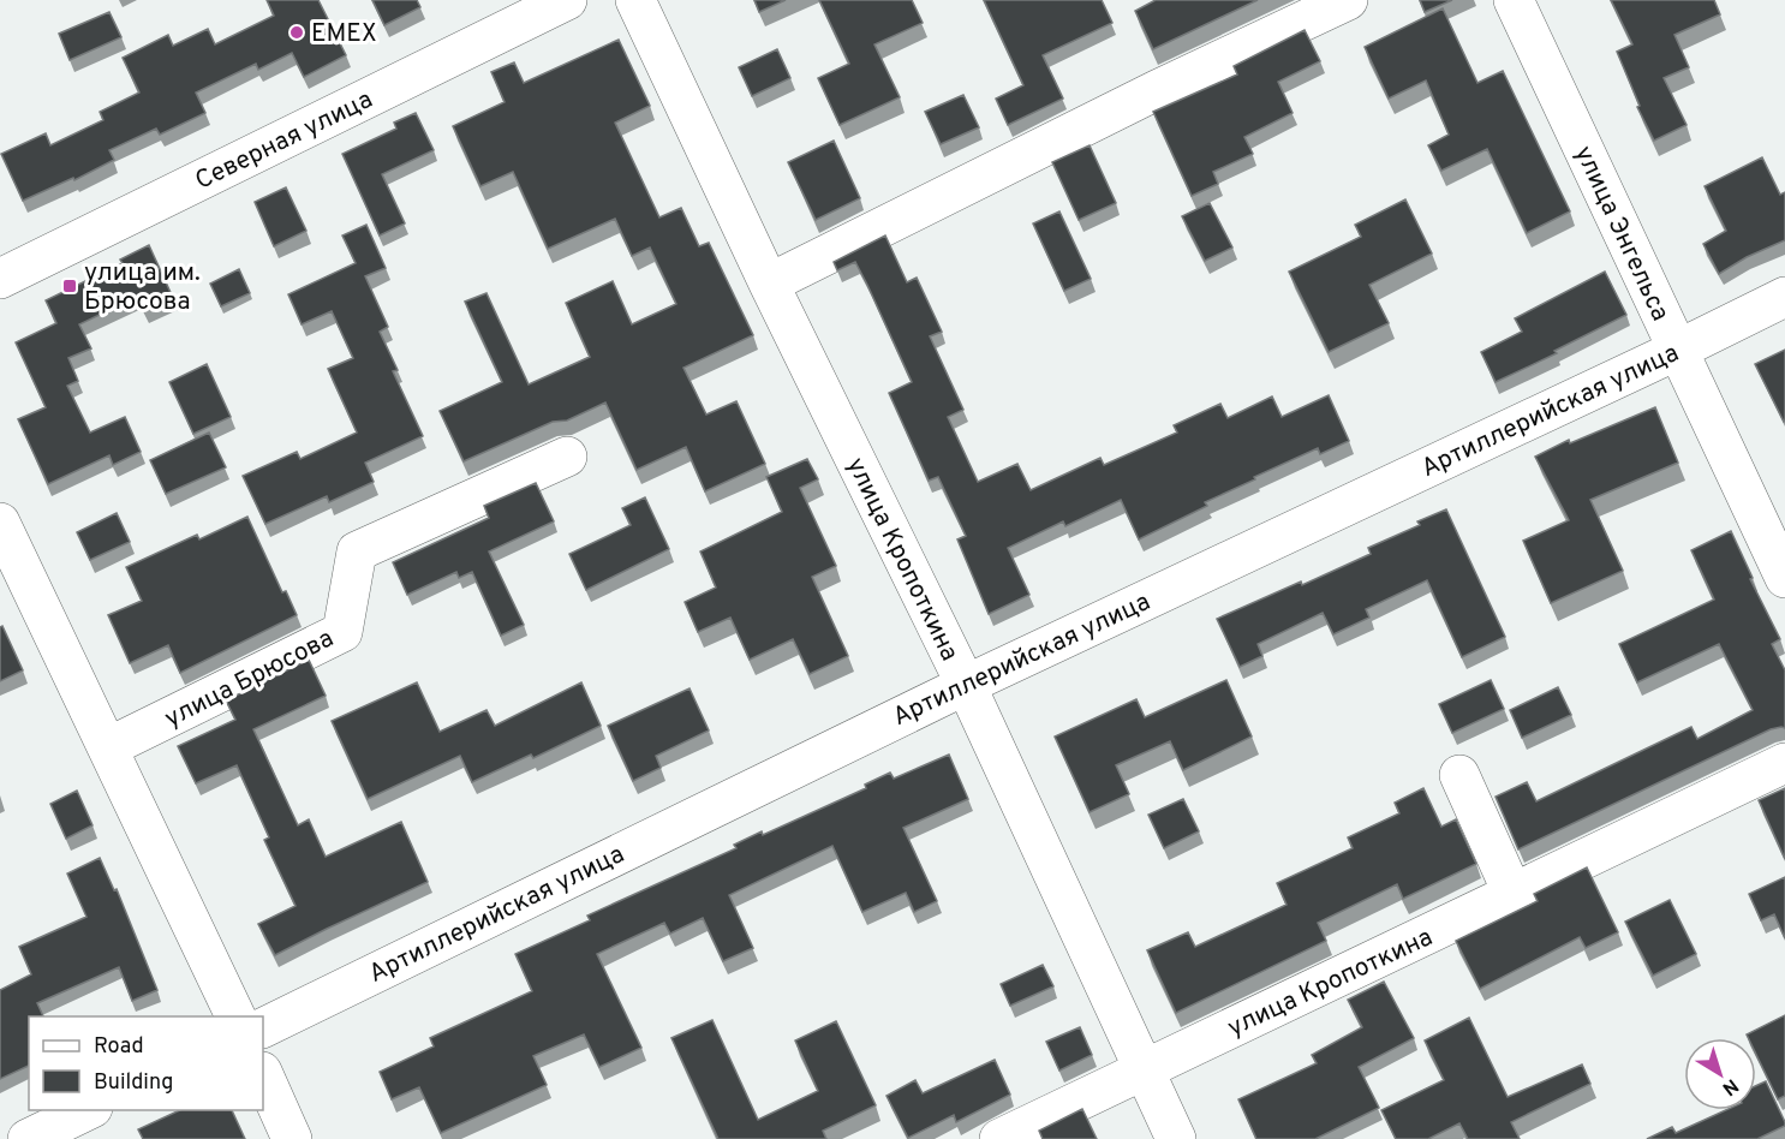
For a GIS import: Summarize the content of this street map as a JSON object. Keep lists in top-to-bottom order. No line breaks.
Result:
{"streets":{"street":["Северная улица","улица Энгельса","Артиллерийская улица","улица Кропоткина","улица Брюсова"]},"crossings":[["улица Энгельса","Артиллерийская улица"],["Артиллерийская улица","улица Кропоткина"]],"places":{"other":["EMEX"],"transit":["улица им. Брюсова"]},"legend":["Road","Building"],"north":"bottom right"}
